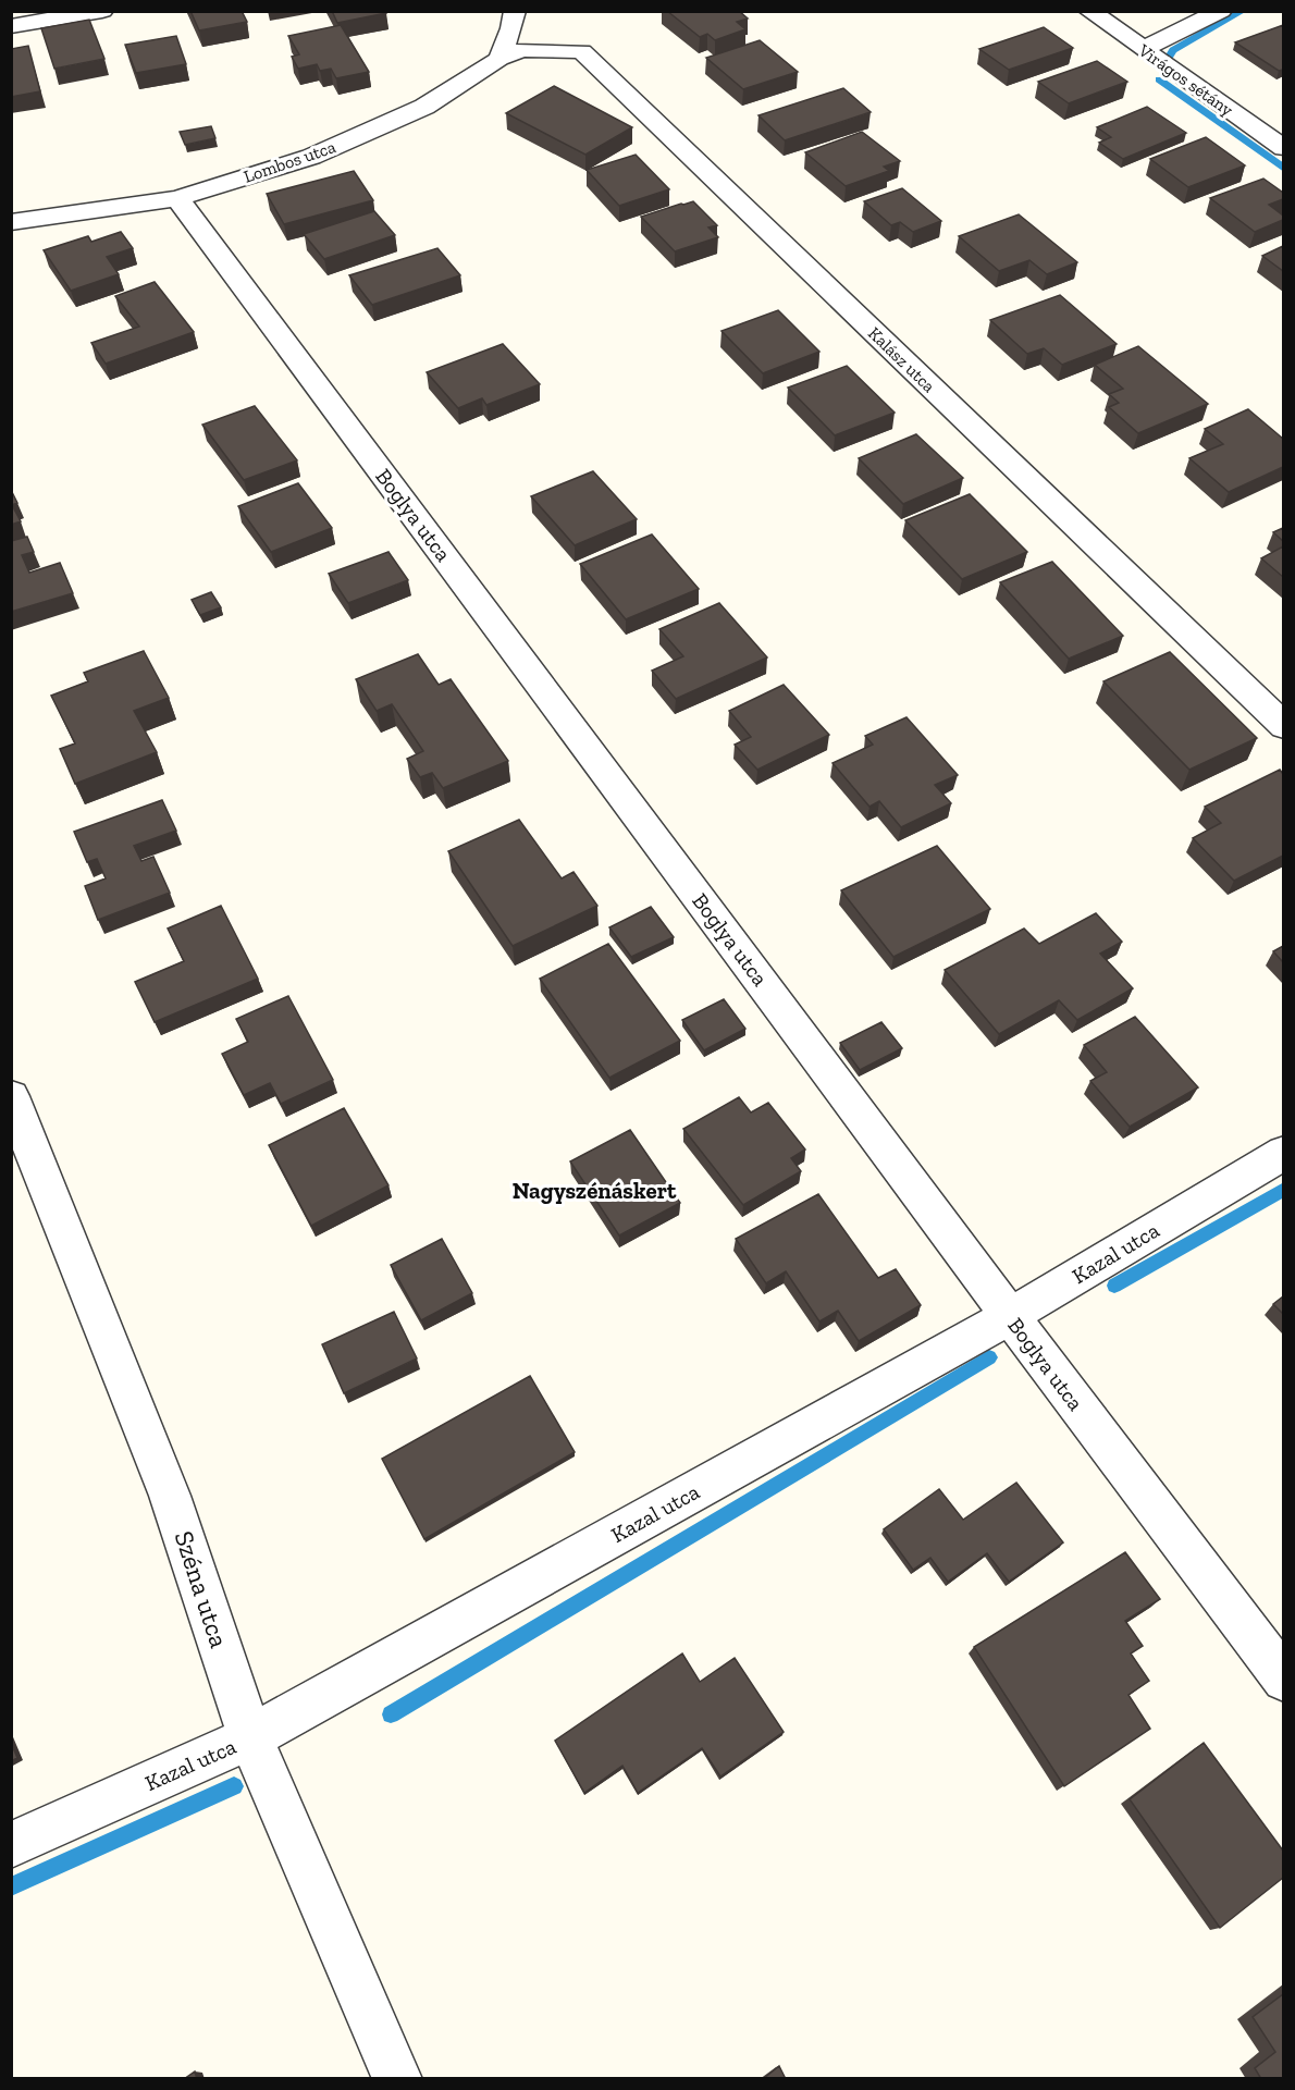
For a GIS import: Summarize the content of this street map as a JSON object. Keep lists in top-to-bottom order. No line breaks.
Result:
{"streets":{"street":["Virágos sétány","Lombos utca","Kalász utca","Boglya utca","Kazal utca","Széna utca"]},"crossings":[["Lombos utca","Kalász utca"],["Lombos utca","Boglya utca"],["Boglya utca","Kazal utca"],["Kazal utca","Széna utca"]],"districts":["Nagyszénáskert"]}
